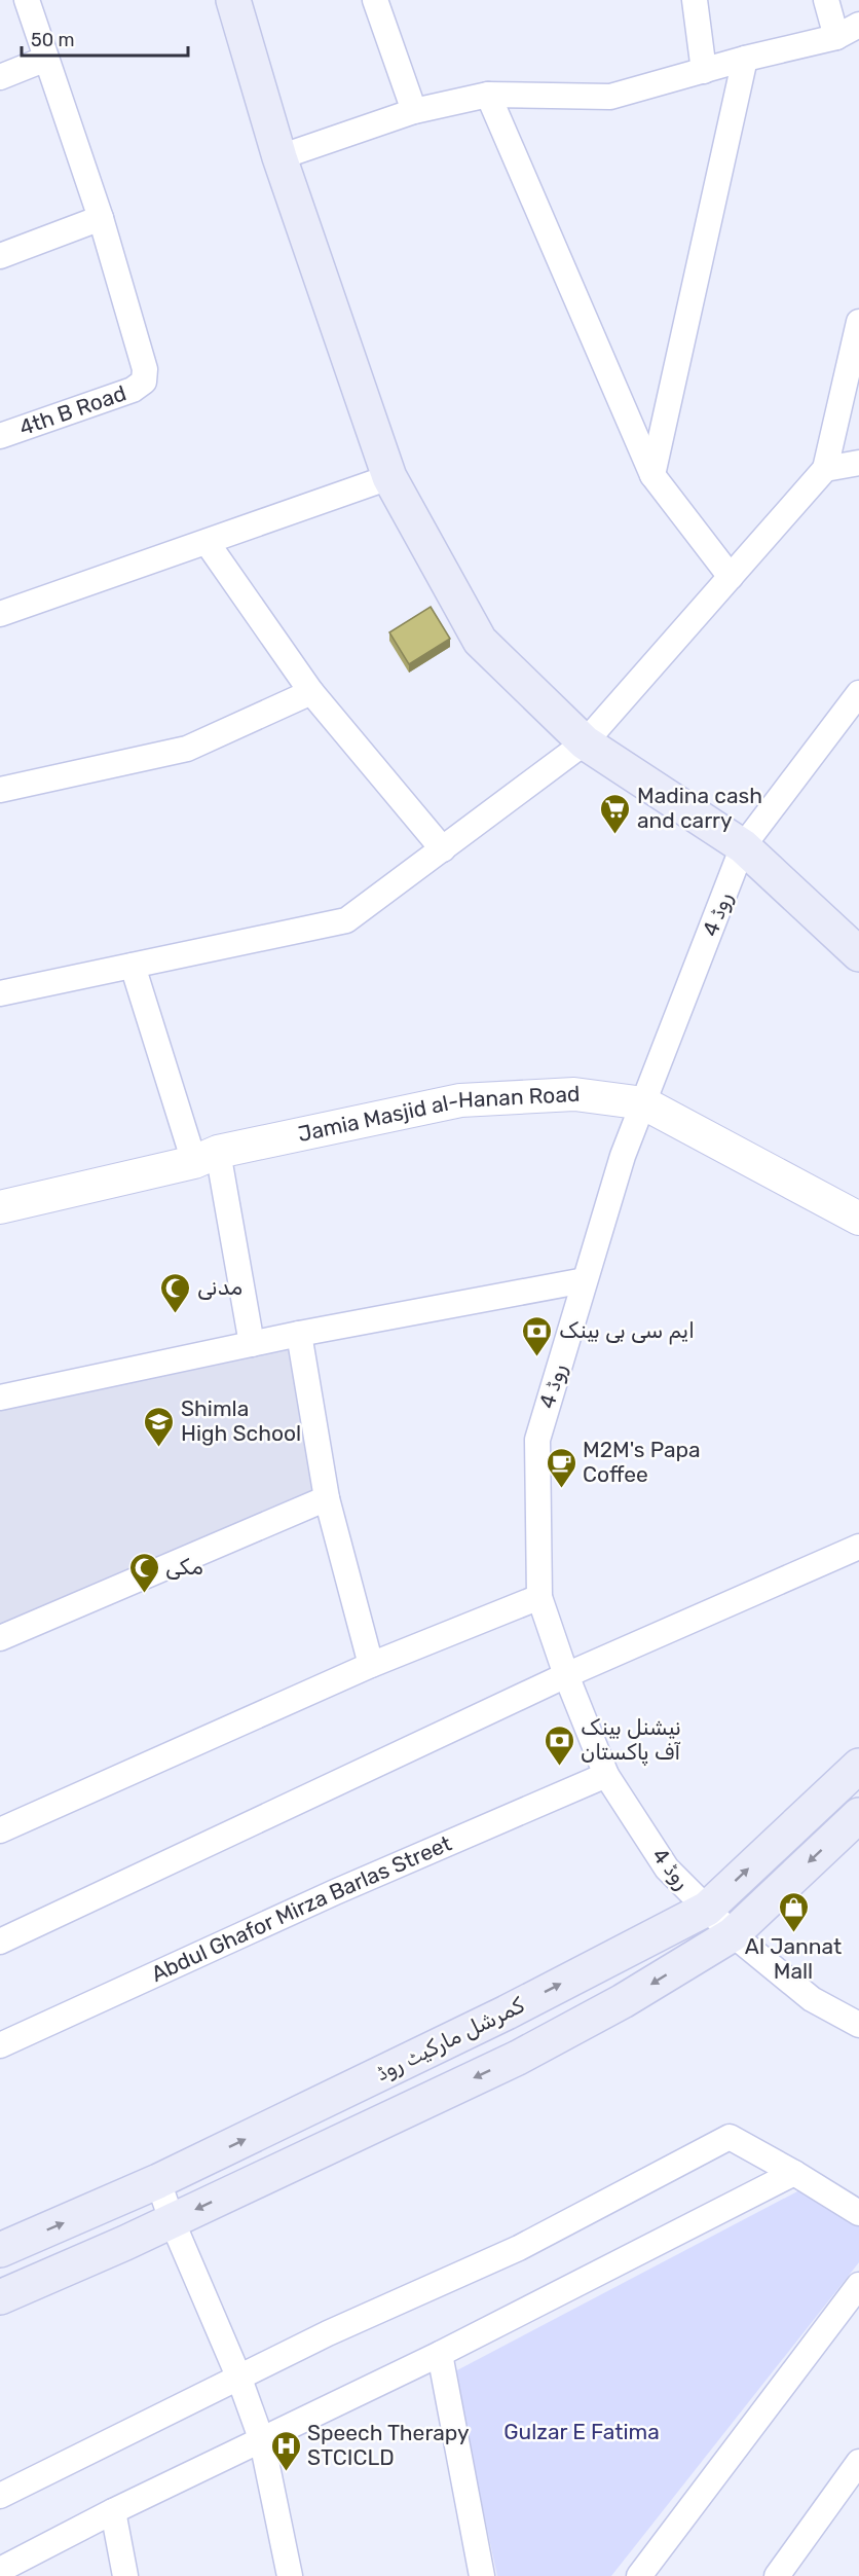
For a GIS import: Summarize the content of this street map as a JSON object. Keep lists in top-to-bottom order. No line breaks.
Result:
{"streets":{"main road":["کمرشل مارکیٹ روڈ"],"street":["4th B Road","روڈ 4","Jamia Masjid al-Hanan Road","Abdul Ghafor Mirza Barlas Street"]},"crossings":[["روڈ 4","Jamia Masjid al-Hanan Road"],["روڈ 4","Abdul Ghafor Mirza Barlas Street"],["روڈ 4","کمرشل مارکیٹ روڈ"]],"parks":["Gulzar E Fatima"],"places":{"supermarket":["Madina cash and carry"],"mosque":["مدنی","مکی"],"bank":["ایم سی بی بینک","نیشنل بینک آف پاکستان"],"school or university":["Shimla High School"],"cafe":["M2M's Papa Coffee"],"shop":["Al Jannat Mall"],"hospital":["Speech Therapy STCICLD"]},"scale_bar":"50 m"}
